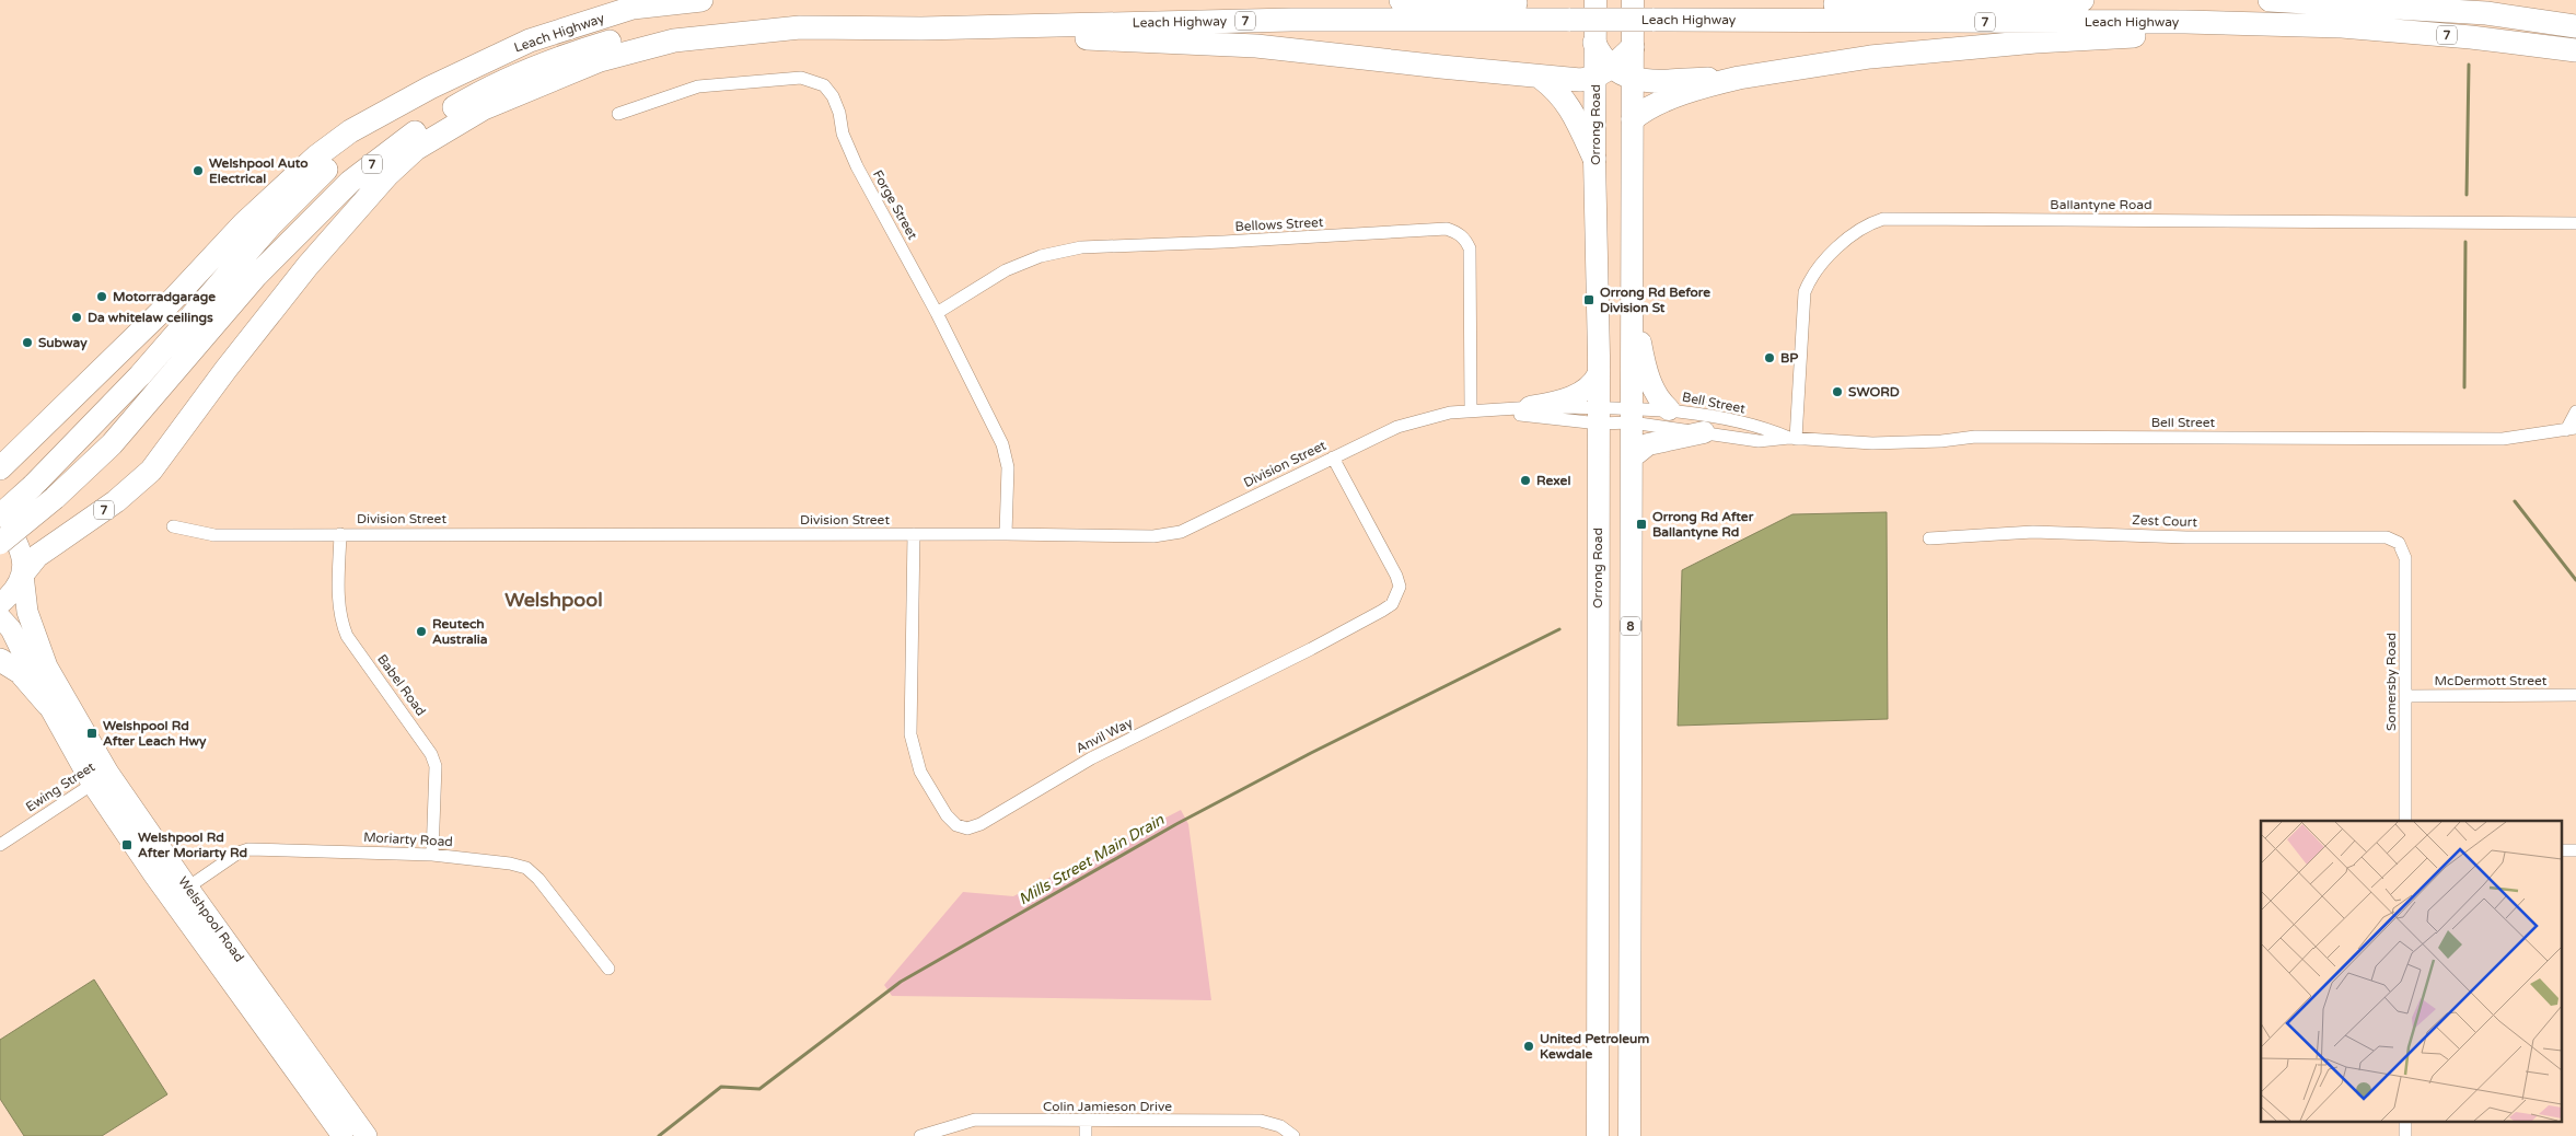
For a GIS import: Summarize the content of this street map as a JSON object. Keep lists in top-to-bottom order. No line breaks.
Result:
{"streets":{"highway":["Leach Highway","7","Orrong Road","8"],"main road":["Welshpool Road"],"street":["Forge Street","Ballantyne Road","Bellows Street","Bell Street","Division Street","Zest Court","McDermott Street","Somersby Road","Babel Road","Anvil Way","Ewing Street","Moriarty Road","Colin Jamieson Drive"]},"crossings":[["Leach Highway","7"],["Leach Highway","8"],["7","Welshpool Road"],["Orrong Road","Division Street"],["Forge Street","Bellows Street"],["Forge Street","Division Street"],["Ballantyne Road","Bell Street"],["Bellows Street","Division Street"],["Bell Street","8"],["Division Street","Babel Road"],["Division Street","Anvil Way"],["Zest Court","Somersby Road"],["McDermott Street","Somersby Road"],["Babel Road","Moriarty Road"],["Ewing Street","Welshpool Road"],["Moriarty Road","Welshpool Road"]],"districts":["Welshpool"],"water":["Mills Street Main Drain"],"places":{"other":["Welshpool Auto Electrical","Motorradgarage","Da whitelaw ceilings","Subway","BP","SWORD","Rexel","Reutech Australia","United Petroleum Kewdale"],"transit":["Orrong Rd Before Division St","Orrong Rd After Ballantyne Rd","Welshpool Rd After Leach Hwy","Welshpool Rd After Moriarty Rd"]}}
